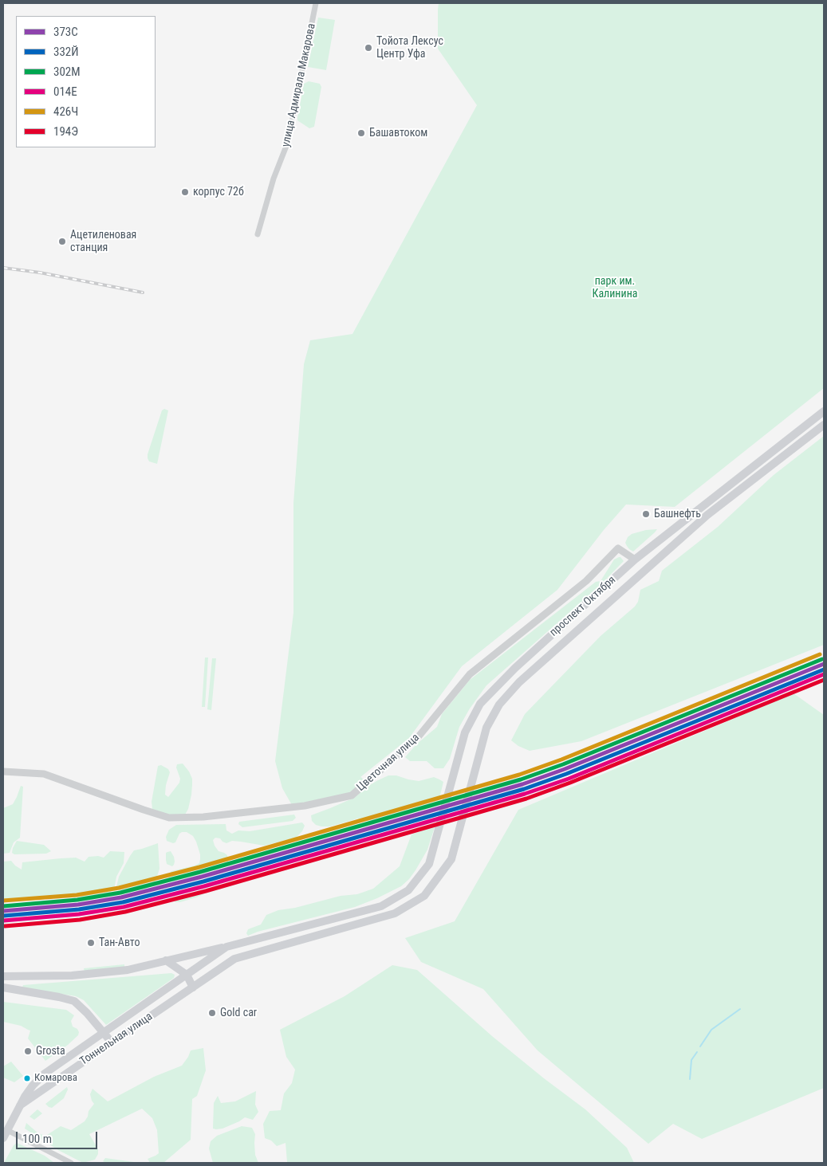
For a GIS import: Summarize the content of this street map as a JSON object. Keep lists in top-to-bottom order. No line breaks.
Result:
{"streets":{"main road":["проспект Октября","Тоннельная улица"],"street":["улица Адмирала Макарова","Цветочная улица"]},"crossings":[["проспект Октября","Цветочная улица"],["проспект Октября","Тоннельная улица"]],"parks":["парк им. Калинина"],"places":["Тойота Лексус Центр Уфа","Башавтоком","корпус 72б","Ацетиленовая станция","Башнефть","Тан-Авто","Gold car","Grosta","Комарова"],"lines":["transit line 426Ч","transit line 302М","transit line 373C","transit line 332Й","transit line 014Е","transit line 194Э"],"legend":["373C","332Й","302М","014Е","426Ч","194Э"],"scale_bar":"100 m"}
